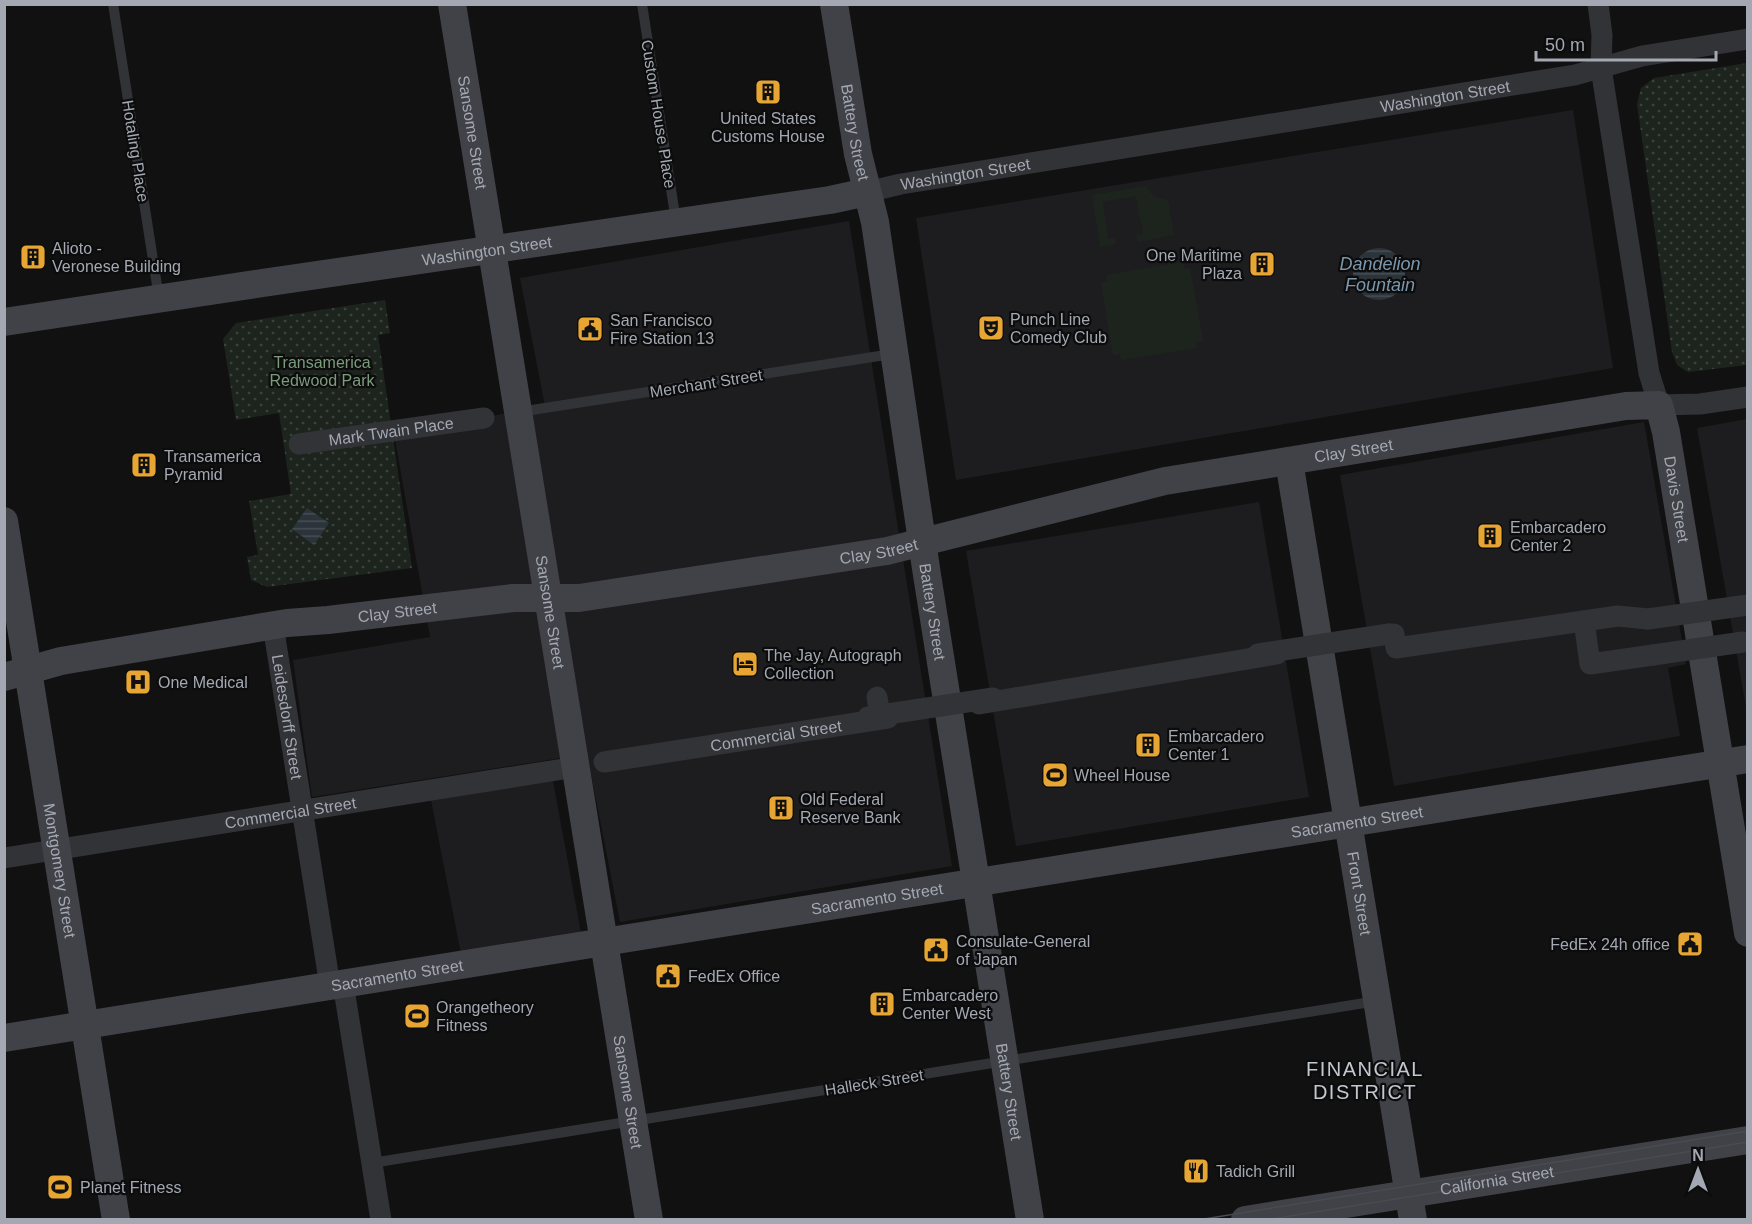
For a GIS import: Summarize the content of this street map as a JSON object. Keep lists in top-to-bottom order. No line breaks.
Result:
{"streets":{"street":["Washington Street","Sansome Street","Battery Street","Mark Twain Place","Clay Street","Davis Street","Leidesdorff Street","Commercial Street","Sacramento Street","Montgomery Street","Front Street","California Street"],"lane":["Custom House Place","Hotaling Place","Merchant Street","Halleck Street"]},"crossings":[["Washington Street","Custom House Place"],["Washington Street","Sansome Street"],["Washington Street","Battery Street"],["Washington Street","Hotaling Place"],["Washington Street","Davis Street"],["Sansome Street","Merchant Street"],["Sansome Street","Clay Street"],["Sansome Street","Commercial Street"],["Sansome Street","Sacramento Street"],["Sansome Street","Halleck Street"],["Battery Street","Merchant Street"],["Battery Street","Clay Street"],["Battery Street","Sacramento Street"],["Battery Street","Halleck Street"],["Clay Street","Davis Street"],["Clay Street","Leidesdorff Street"],["Clay Street","Montgomery Street"],["Clay Street","Front Street"],["Davis Street","Sacramento Street"],["Leidesdorff Street","Commercial Street"],["Leidesdorff Street","Sacramento Street"],["Leidesdorff Street","Halleck Street"],["Commercial Street","Montgomery Street"],["Sacramento Street","Montgomery Street"],["Sacramento Street","Front Street"],["Front Street","Halleck Street"],["Front Street","California Street"]],"districts":["FINANCIAL DISTRICT"],"water":["Dandelion Fountain"],"parks":["Transamerica Redwood Park"],"places":{"building":["United States Customs House","Alioto - Veronese Building","One Maritime Plaza","Transamerica Pyramid","Embarcadero Center 2","Embarcadero Center 1","Old Federal Reserve Bank","Embarcadero Center West"],"theatre":["Punch Line Comedy Club"],"public building":["San Francisco Fire Station 13","FedEx 24h office","Consulate-General of Japan","FedEx Office"],"hotel":["The Jay, Autograph Collection"],"hospital":["One Medical"],"sports":["Wheel House","Orangetheory Fitness","Planet Fitness"],"restaurant":["Tadich Grill"]},"scale_bar":"50 m","north":"top"}
